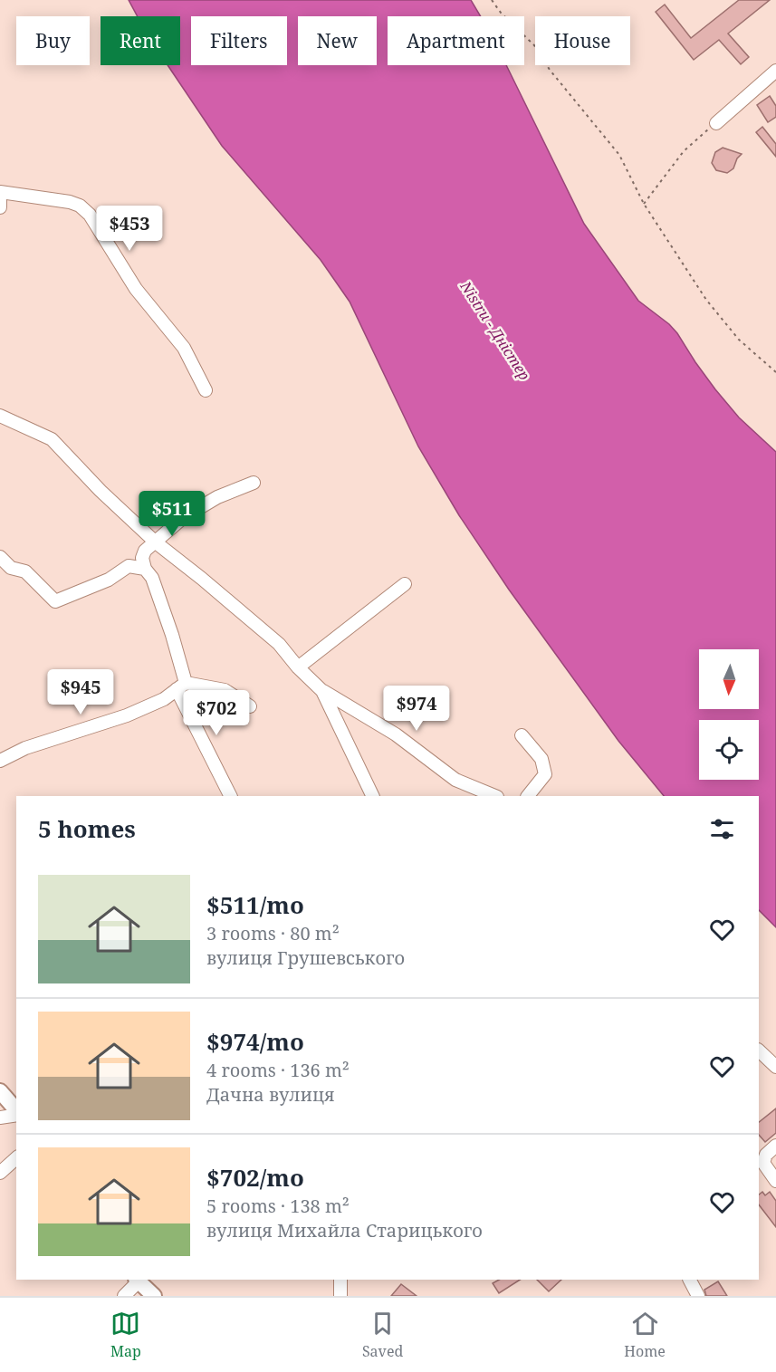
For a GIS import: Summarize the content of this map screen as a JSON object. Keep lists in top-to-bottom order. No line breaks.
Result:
{"water":["Nistru - Дністер"],"north":"bottom","page":{"chip":["Buy","Rent","Filters","New","Apartment","House"],"price":["$453","$511","$945","$974","$702"],"heading":"5 homes","list":[{"name":"$511/mo","note":"3 rooms · 80 m² · вулиця Грушевського"},{"name":"$974/mo","note":"4 rooms · 136 m² · Дачна вулиця"},{"name":"$702/mo","note":"5 rooms · 138 m² · вулиця Михайла Старицького"}],"tabs":["Map","Saved","Home"]}}
